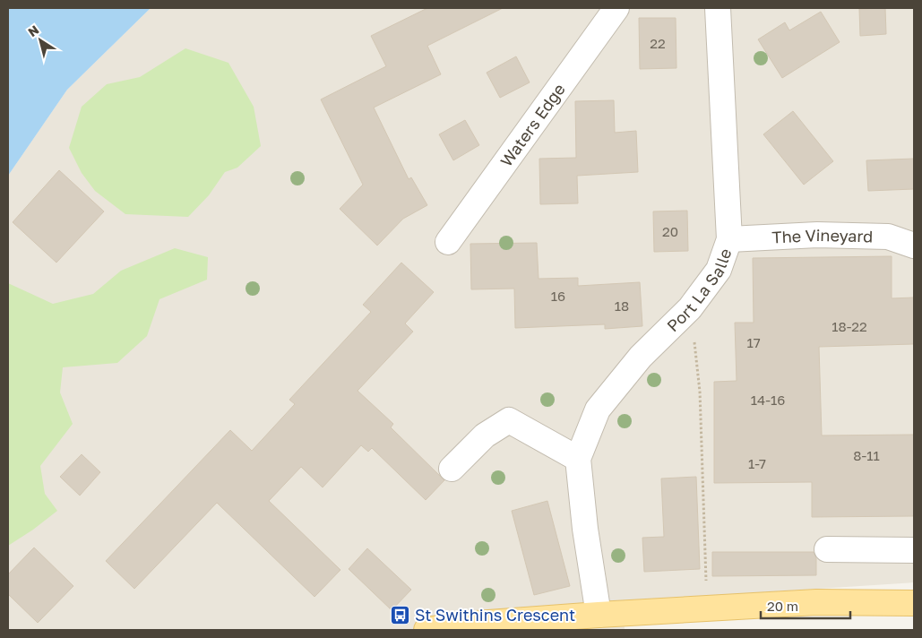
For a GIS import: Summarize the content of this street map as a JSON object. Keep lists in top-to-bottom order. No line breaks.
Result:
{"streets":{"street":["Waters Edge","The Vineyard","Port La Salle"]},"crossings":[["The Vineyard","Port La Salle"]],"places":{"bus stop":["St Swithins Crescent"]},"house_numbers":["22","20","16","18","18-22","17","14-16","8-11","1-7"],"scale_bar":"20 m","north":"top left"}
